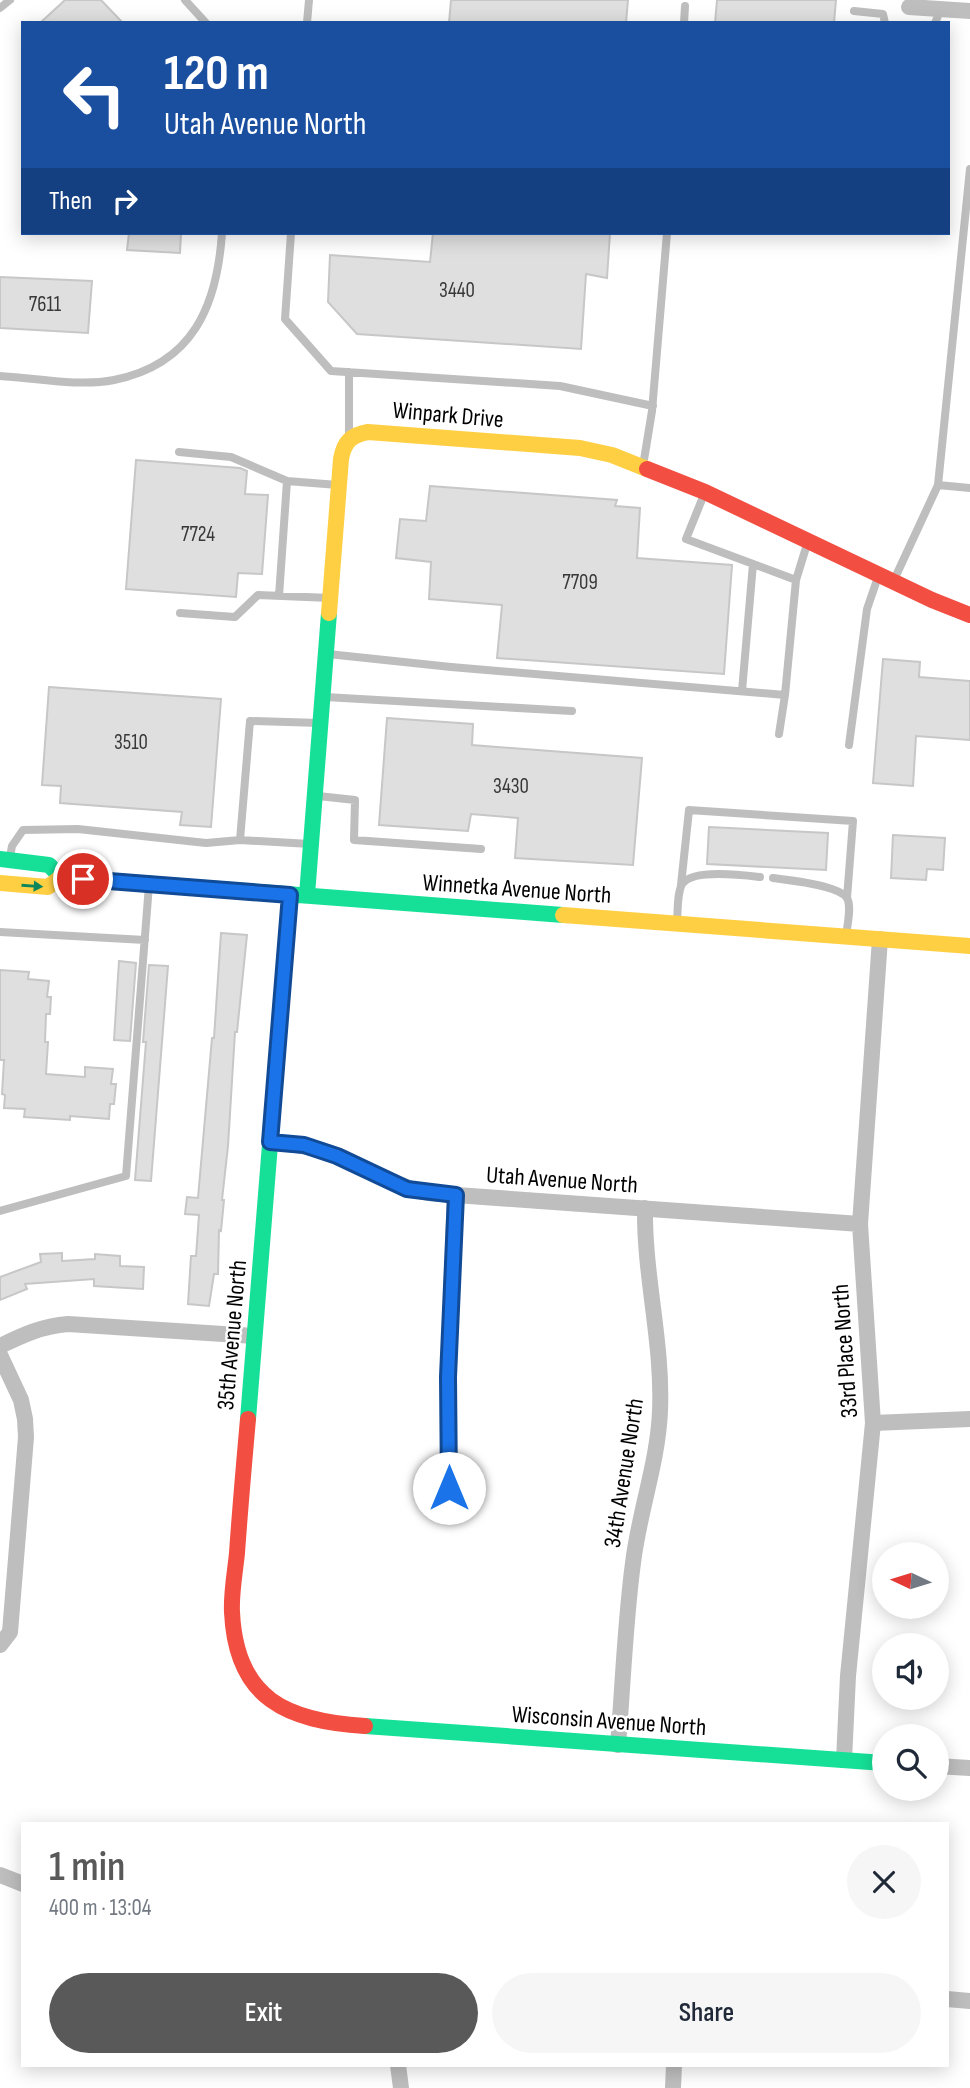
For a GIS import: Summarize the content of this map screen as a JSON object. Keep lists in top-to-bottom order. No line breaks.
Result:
{"streets":{"street":["Winpark Drive","Winnetka Avenue North","Utah Avenue North","35th Avenue North","33rd Place North","34th Avenue North","Wisconsin Avenue North"]},"crossings":[["Winnetka Avenue North","35th Avenue North"],["Winnetka Avenue North","33rd Place North"],["Utah Avenue North","35th Avenue North"],["Utah Avenue North","33rd Place North"],["Utah Avenue North","34th Avenue North"],["35th Avenue North","Wisconsin Avenue North"],["33rd Place North","Wisconsin Avenue North"],["34th Avenue North","Wisconsin Avenue North"]],"house_numbers":["3440","7611","7724","7709","3510","3430"],"north":"left","page":{"turn":["120 m","Utah Avenue North"],"then":"Then","heading":["1 min","400 m · 13:04"],"buttons":["Exit","Share"]}}
